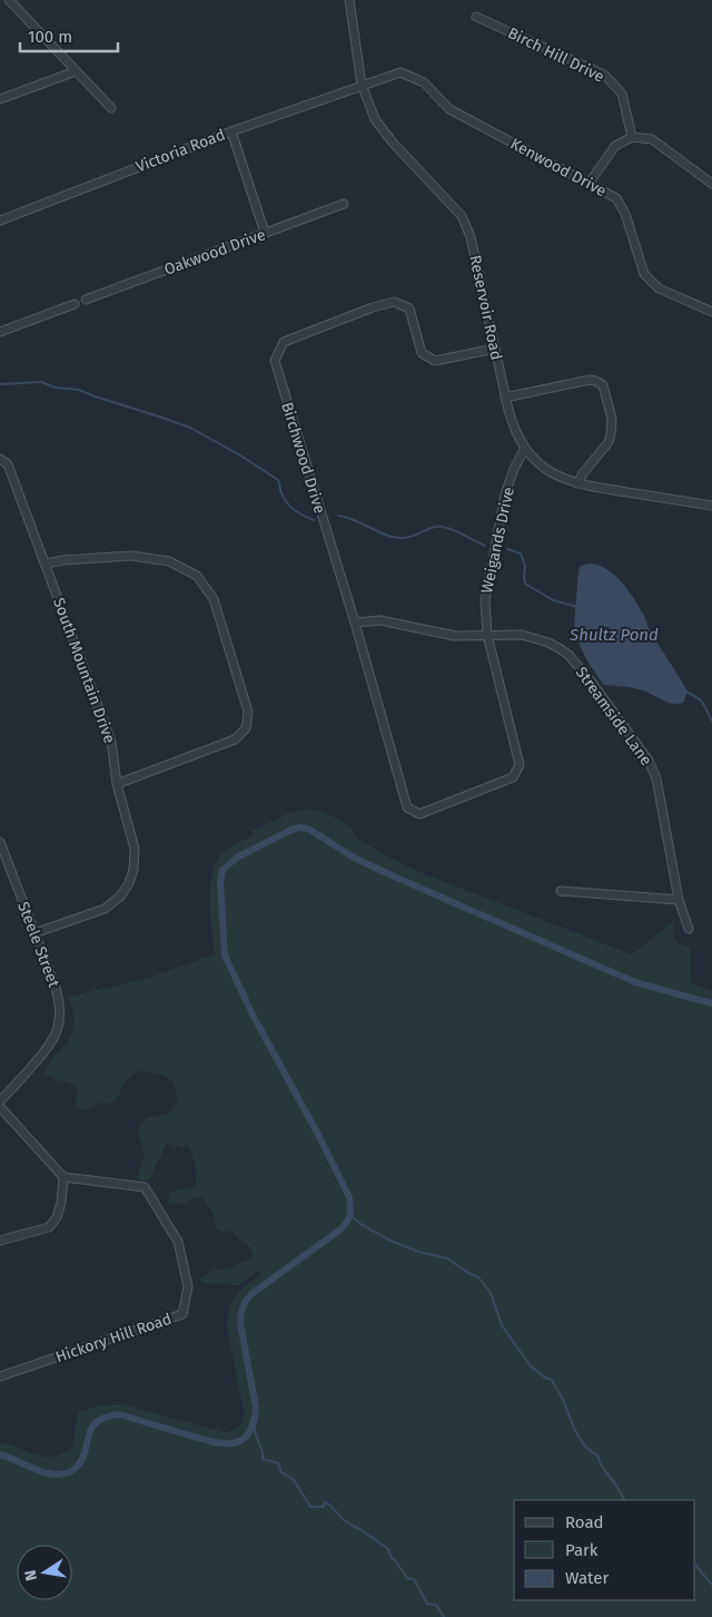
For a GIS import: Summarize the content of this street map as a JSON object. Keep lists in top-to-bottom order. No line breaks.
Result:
{"streets":{"street":["Birch Hill Drive","Victoria Road","Kenwood Drive","Oakwood Drive","Reservoir Road","Birchwood Drive","Weigands Drive","South Mountain Drive","Streamside Lane","Steele Street","Hickory Hill Road"]},"crossings":[["Victoria Road","Kenwood Drive"],["Victoria Road","Reservoir Road"],["Kenwood Drive","Reservoir Road"],["Reservoir Road","Birchwood Drive"],["Reservoir Road","Weigands Drive"],["Birchwood Drive","Weigands Drive"],["Birchwood Drive","Streamside Lane"],["Weigands Drive","Streamside Lane"],["South Mountain Drive","Steele Street"]],"water":["Shultz Pond"],"legend":["Road","Park","Water"],"scale_bar":"100 m","north":"left"}
